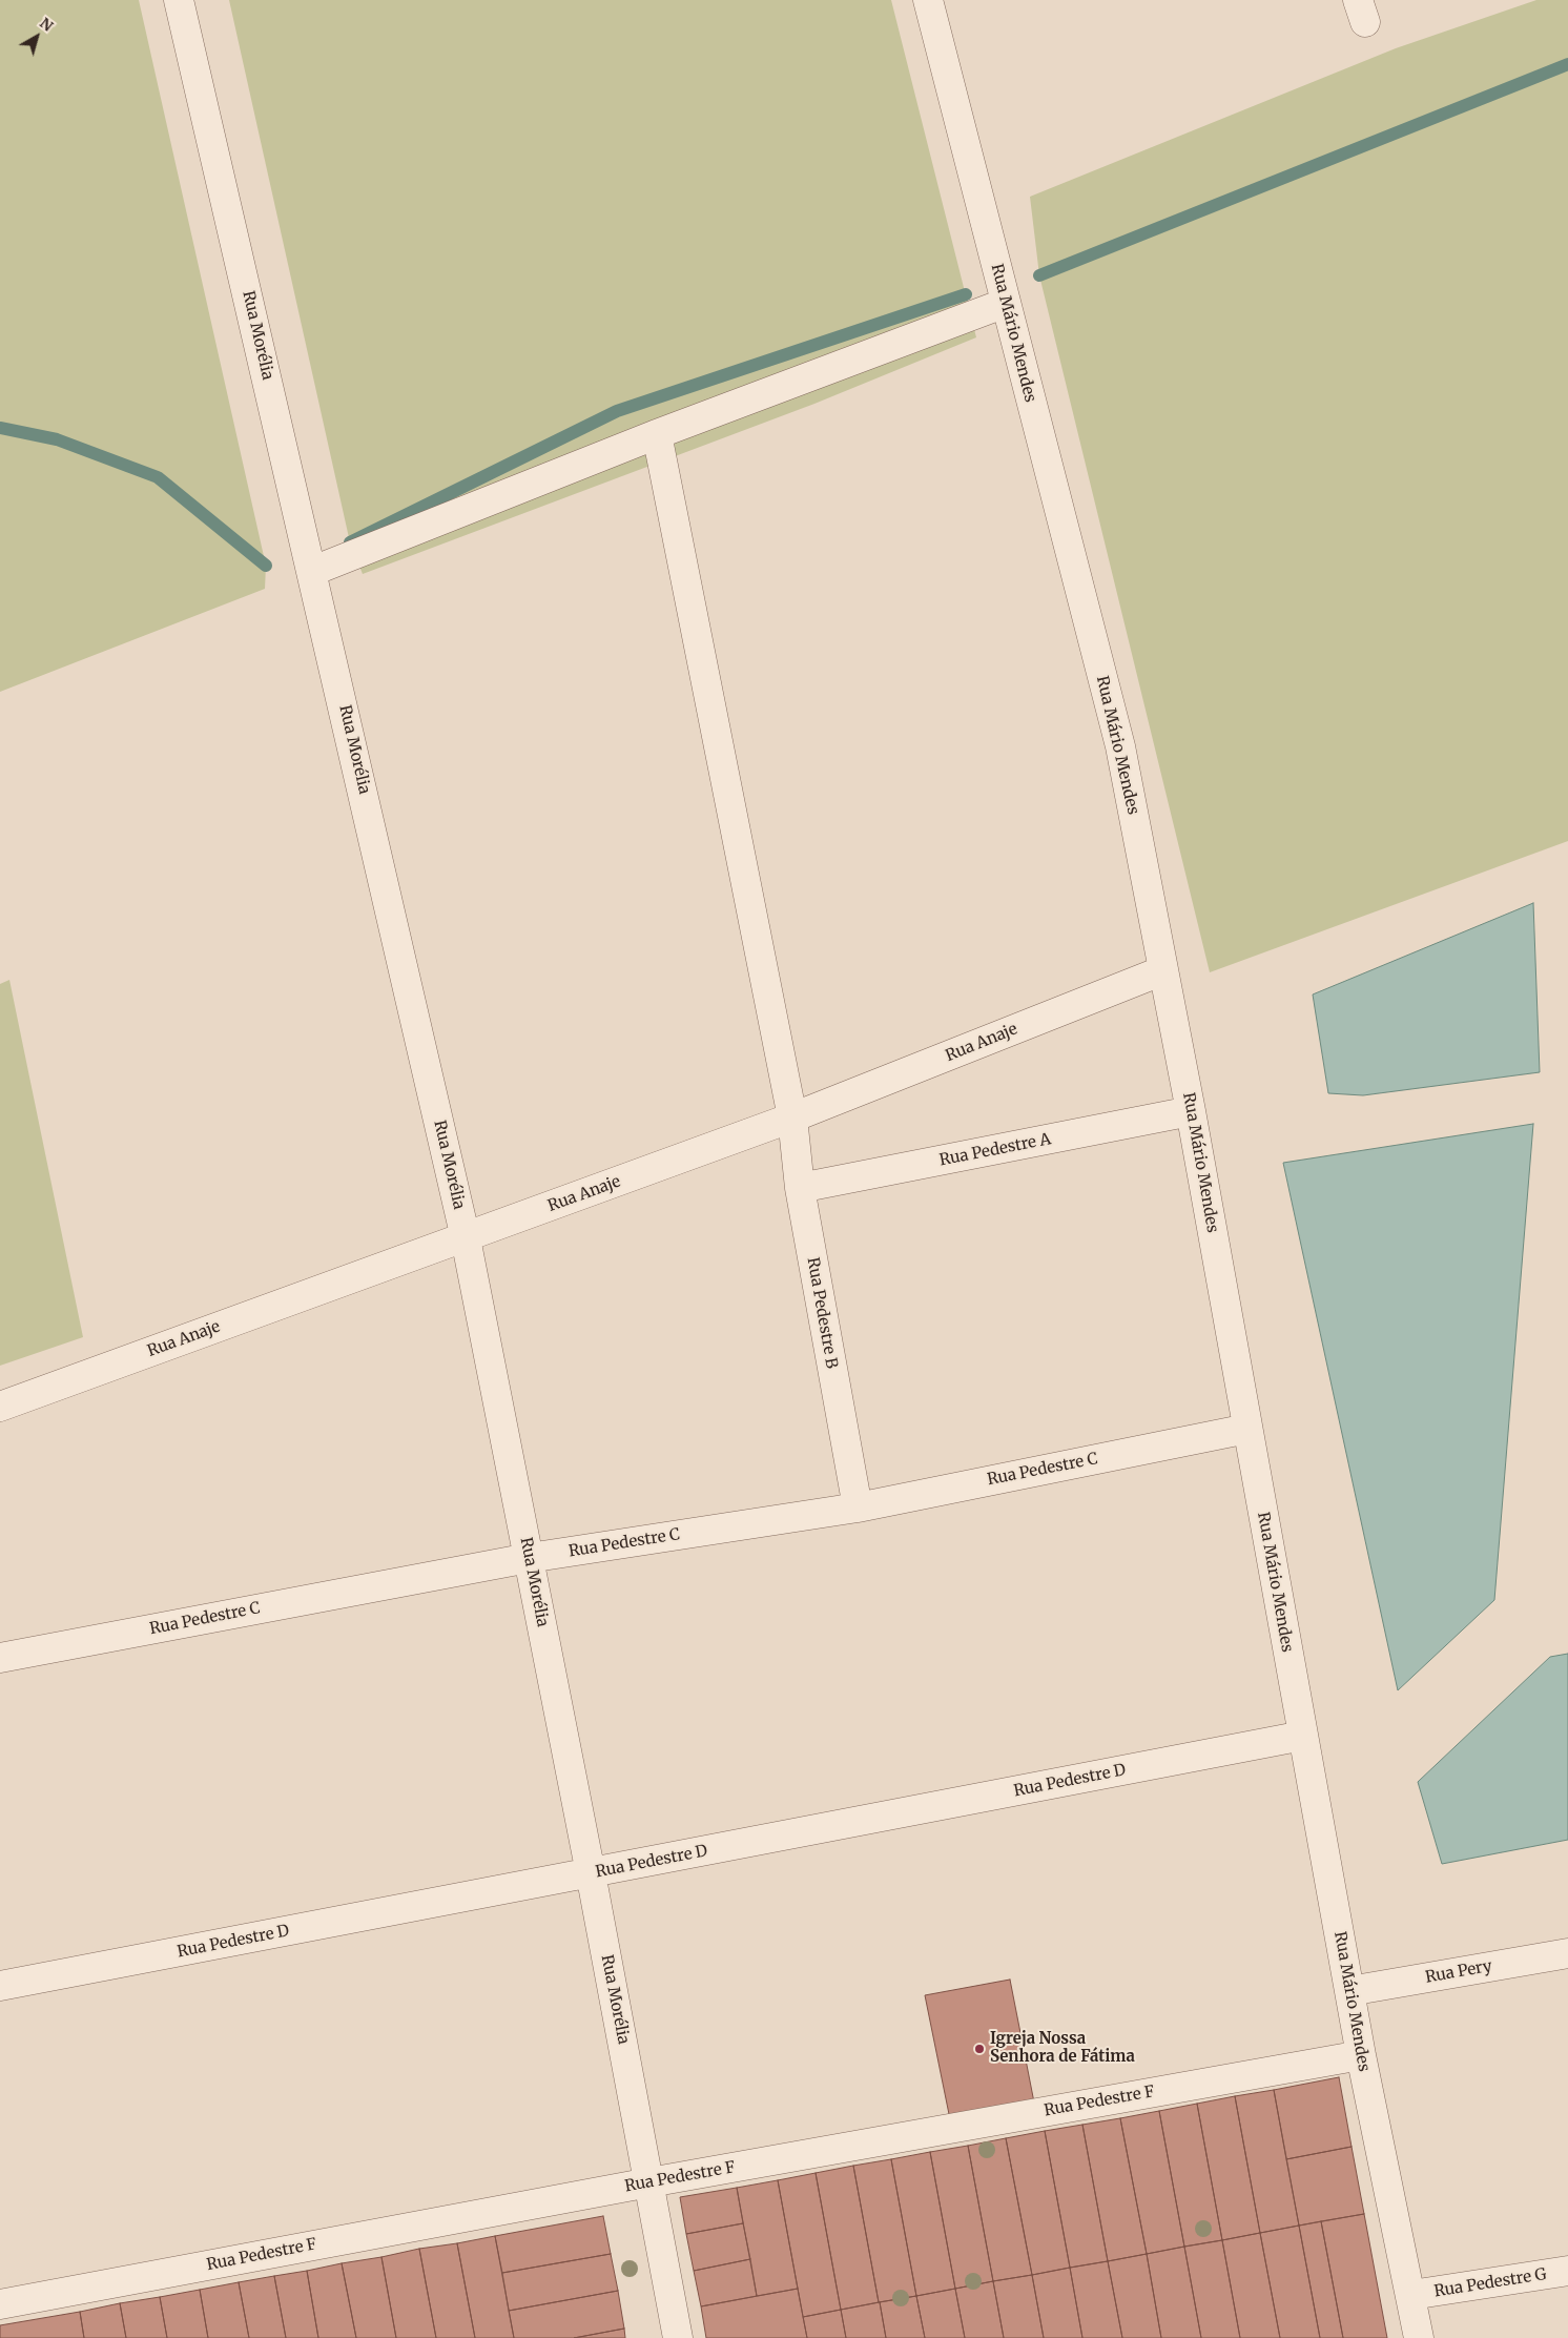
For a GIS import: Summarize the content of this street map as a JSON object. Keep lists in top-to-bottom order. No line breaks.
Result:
{"streets":{"street":["Rua Mário Mendes","Rua Morélia","Rua Anaje","Rua Pedestre A","Rua Pedestre B","Rua Pedestre C","Rua Pedestre D","Rua Pery","Rua Pedestre F","Rua Pedestre G"]},"crossings":[["Rua Mário Mendes","Rua Anaje"],["Rua Mário Mendes","Rua Pedestre A"],["Rua Mário Mendes","Rua Pedestre C"],["Rua Mário Mendes","Rua Pedestre D"],["Rua Mário Mendes","Rua Pery"],["Rua Mário Mendes","Rua Pedestre F"],["Rua Mário Mendes","Rua Pedestre G"],["Rua Morélia","Rua Anaje"],["Rua Morélia","Rua Pedestre C"],["Rua Morélia","Rua Pedestre D"],["Rua Morélia","Rua Pedestre F"],["Rua Anaje","Rua Pedestre B"],["Rua Pedestre A","Rua Pedestre B"],["Rua Pedestre B","Rua Pedestre C"]],"places":["Igreja Nossa Senhora de Fátima"],"north":"top right"}
